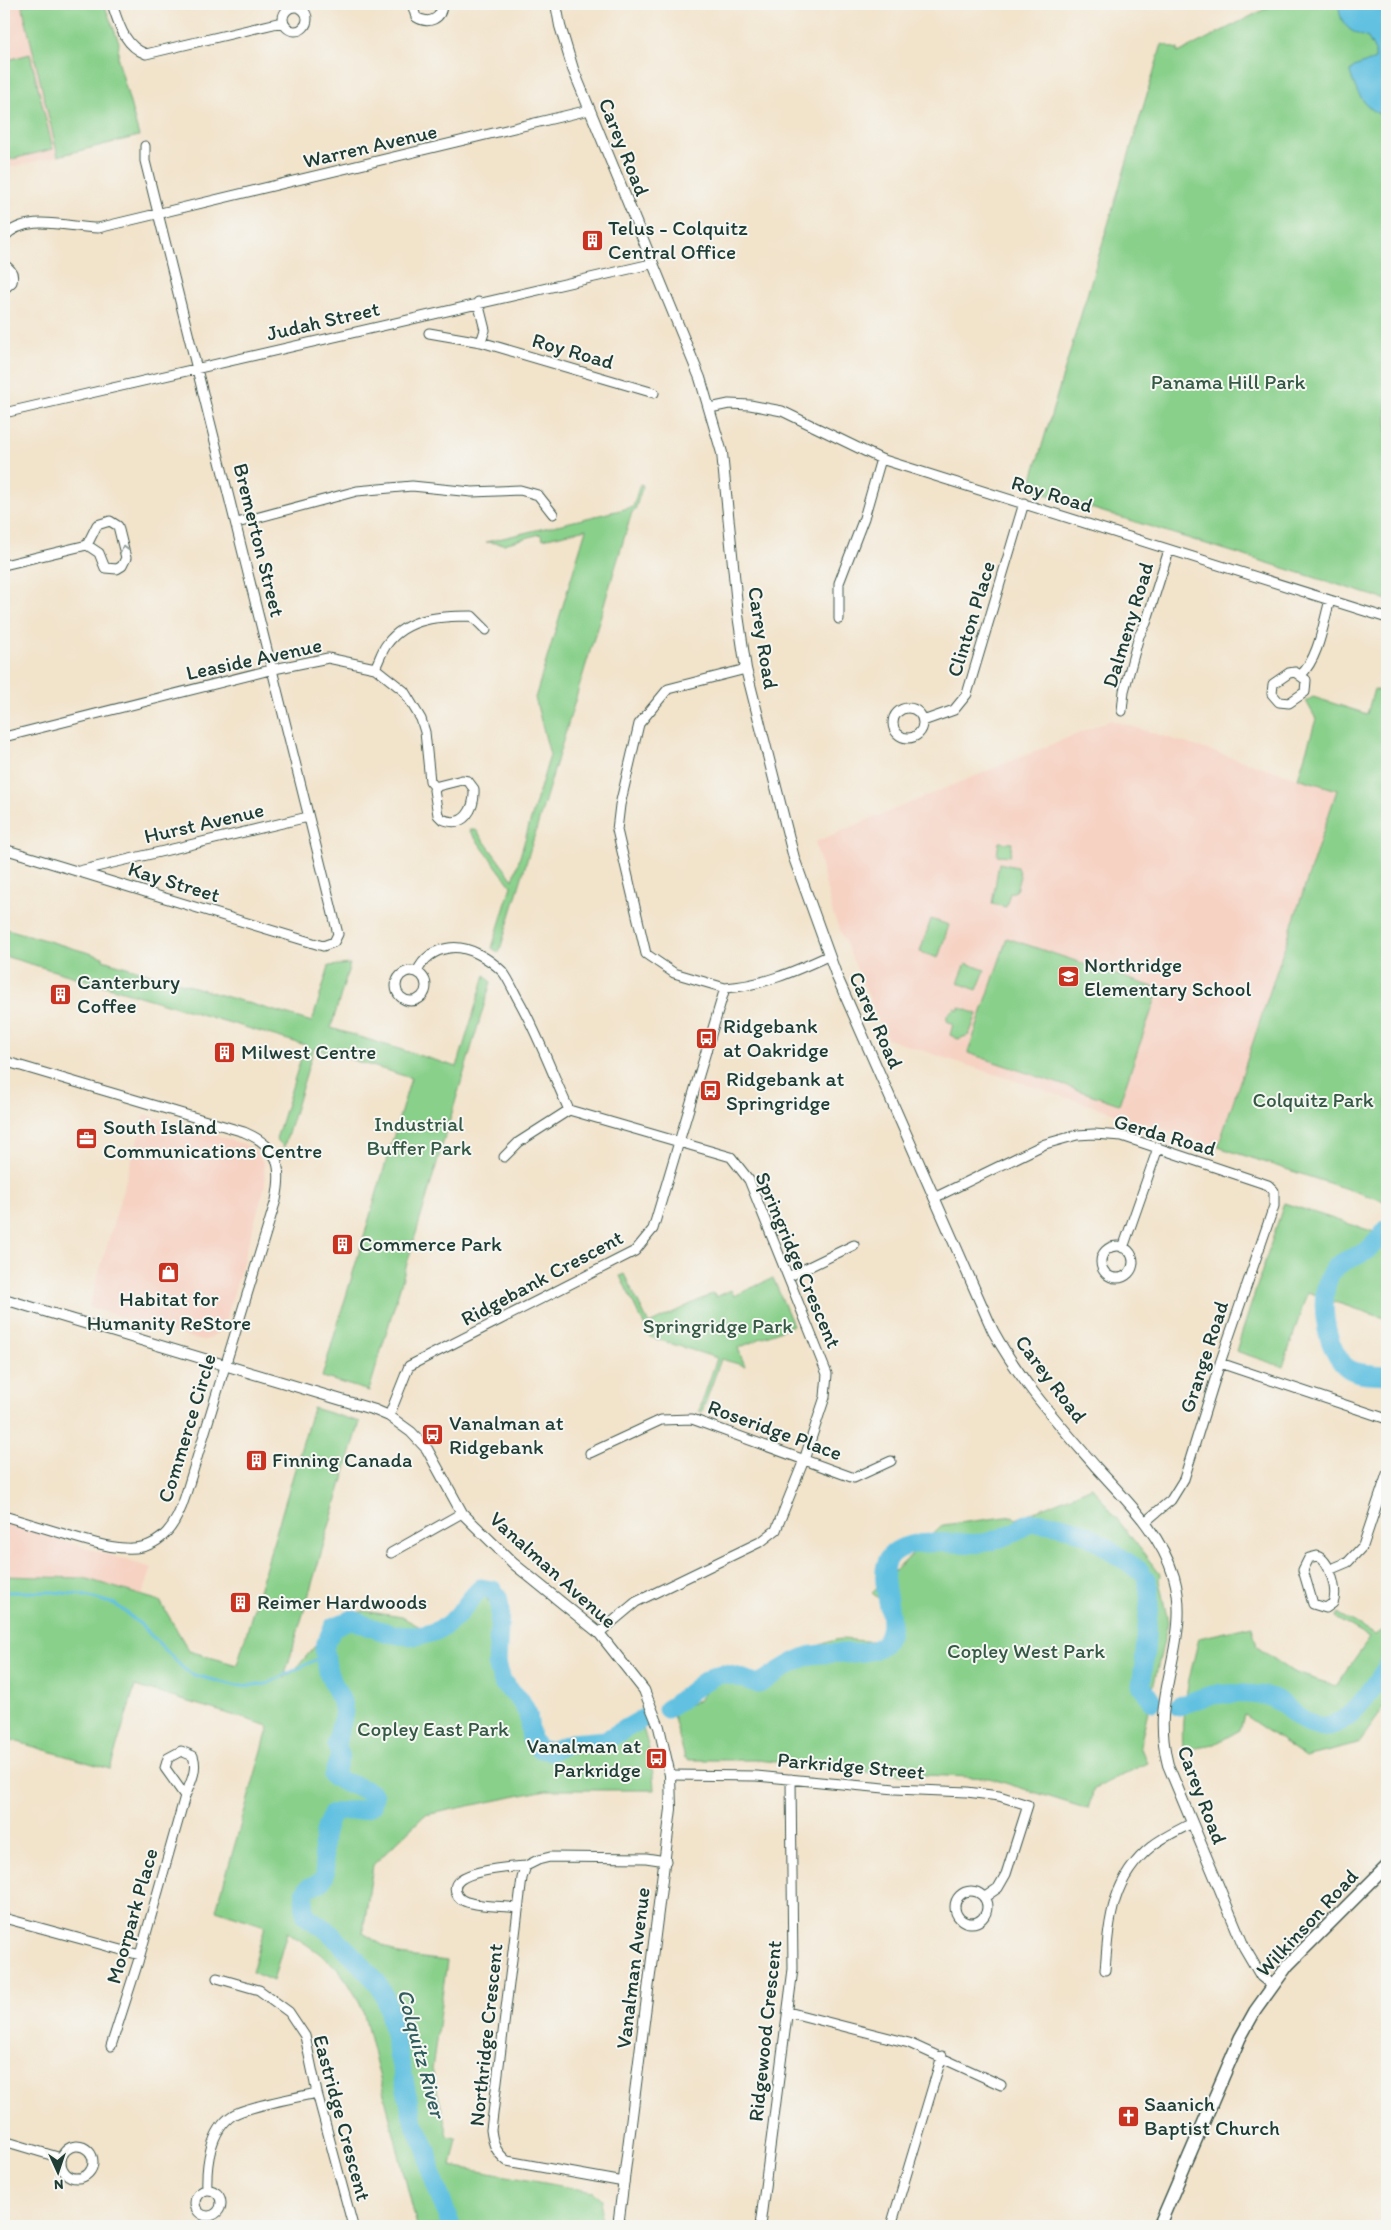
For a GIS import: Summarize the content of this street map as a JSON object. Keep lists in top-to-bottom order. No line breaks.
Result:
{"streets":{"main road":["Wilkinson Road"],"street":["Warren Avenue","Carey Road","Judah Street","Roy Road","Bremerton Street","Clinton Place","Dalmeny Road","Leaside Avenue","Hurst Avenue","Kay Street","Gerda Road","Springridge Crescent","Ridgebank Crescent","Grange Road","Commerce Circle","Roseridge Place","Vanalman Avenue","Parkridge Street","Moorpark Place","Ridgewood Crescent","Northridge Crescent","Eastridge Crescent"]},"crossings":[["Warren Avenue","Carey Road"],["Warren Avenue","Bremerton Street"],["Carey Road","Judah Street"],["Carey Road","Roy Road"],["Carey Road","Gerda Road"],["Carey Road","Grange Road"],["Carey Road","Wilkinson Road"],["Judah Street","Bremerton Street"],["Roy Road","Clinton Place"],["Roy Road","Dalmeny Road"],["Bremerton Street","Leaside Avenue"],["Bremerton Street","Hurst Avenue"],["Bremerton Street","Kay Street"],["Hurst Avenue","Kay Street"],["Gerda Road","Grange Road"],["Springridge Crescent","Ridgebank Crescent"],["Springridge Crescent","Roseridge Place"],["Springridge Crescent","Vanalman Avenue"],["Ridgebank Crescent","Vanalman Avenue"],["Commerce Circle","Vanalman Avenue"],["Vanalman Avenue","Parkridge Street"],["Vanalman Avenue","Northridge Crescent"],["Parkridge Street","Ridgewood Crescent"]],"water":["Colquitz River"],"parks":["Panama Hill Park","Colquitz Park","Industrial Buffer Park","Springridge Park","Copley West Park","Copley East Park"],"places":{"building":["Telus - Colquitz Central Office","Canterbury Coffee","Milwest Centre","Commerce Park","Finning Canada","Reimer Hardwoods"],"school or university":["Northridge Elementary School"],"bus stop":["Ridgebank at Oakridge","Ridgebank at Springridge","Vanalman at Ridgebank","Vanalman at Parkridge"],"office":["South Island Communications Centre"],"shop":["Habitat for Humanity ReStore"],"church":["Saanich Baptist Church"]},"north":"bottom"}
